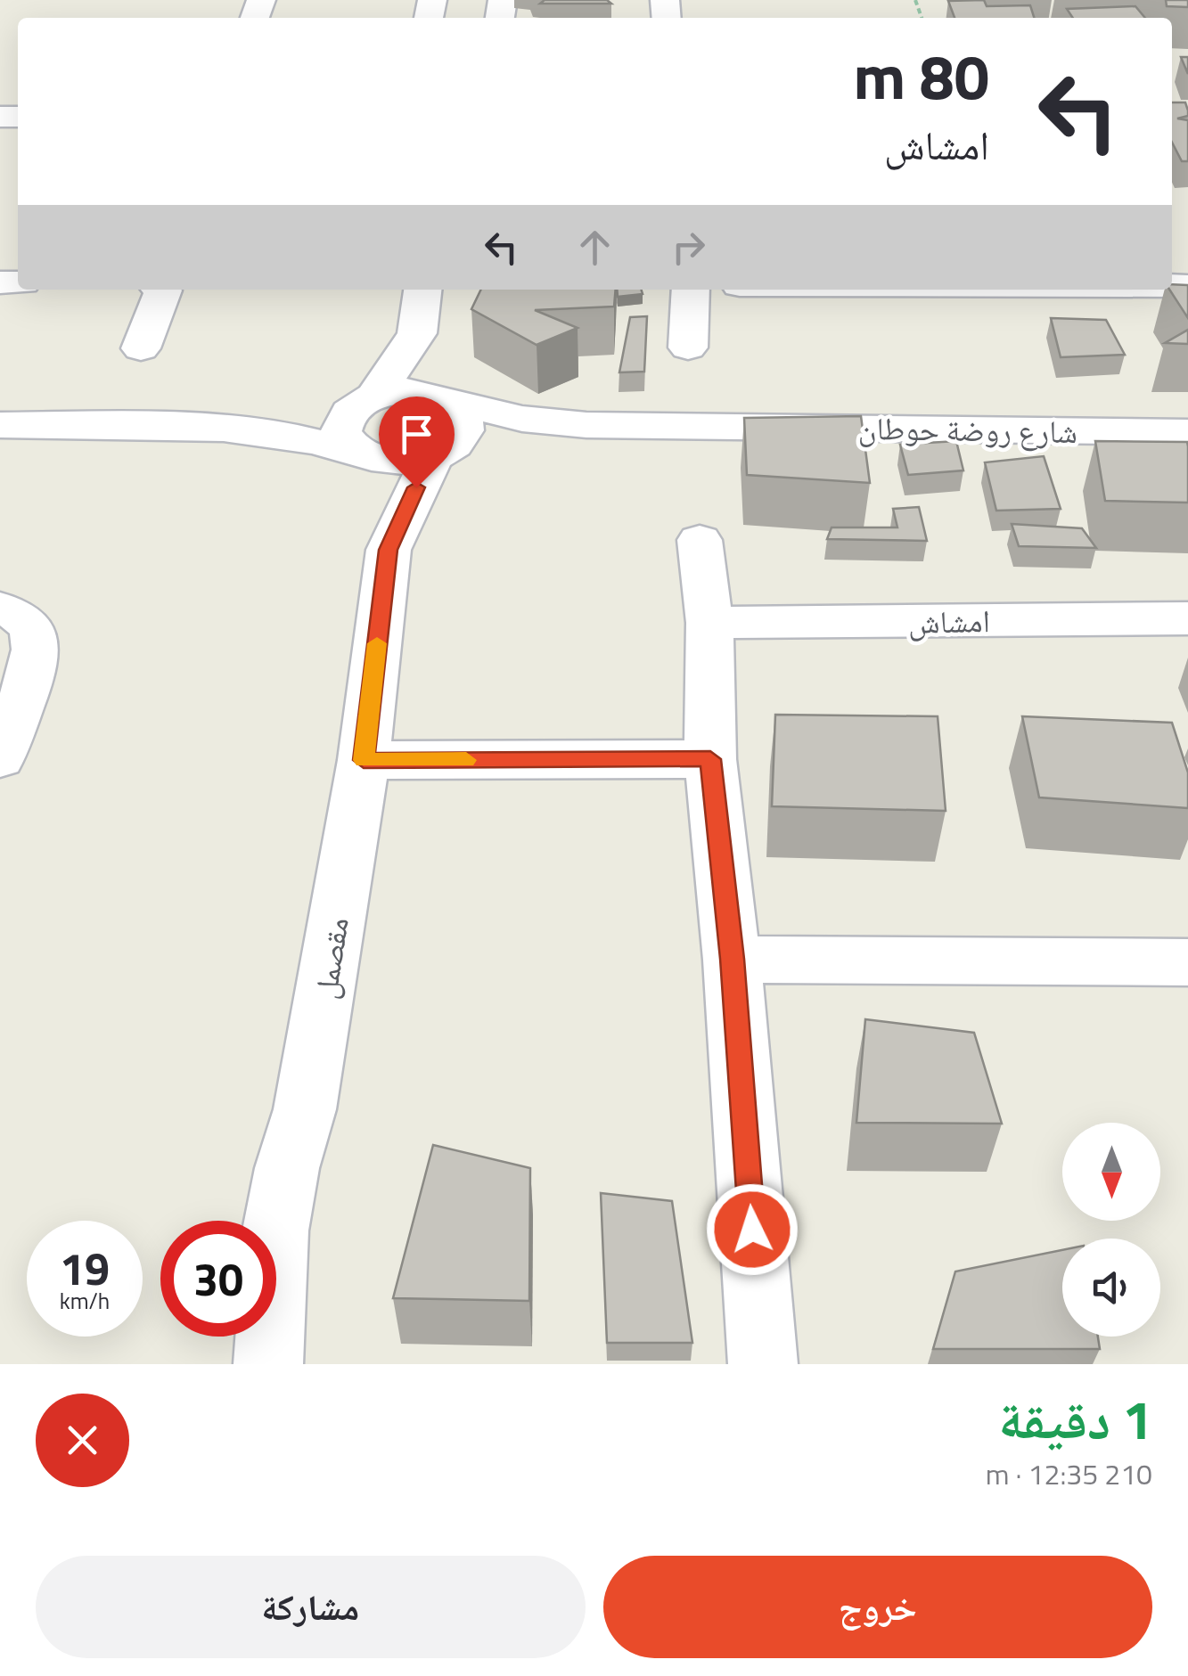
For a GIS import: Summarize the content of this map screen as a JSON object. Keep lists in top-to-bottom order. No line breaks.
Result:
{"streets":{"street":["شارع روضة حوطان","امشاش","مقصمل"]},"crossings":[["شارع روضة حوطان","مقصمل"]],"north":"bottom","page":{"turn":["80 m","امشاش"],"speed":"19 km/h","limit":"30","heading":["1 دقيقة","210 m · 12:35"],"buttons":["خروج","مشاركة"]}}
